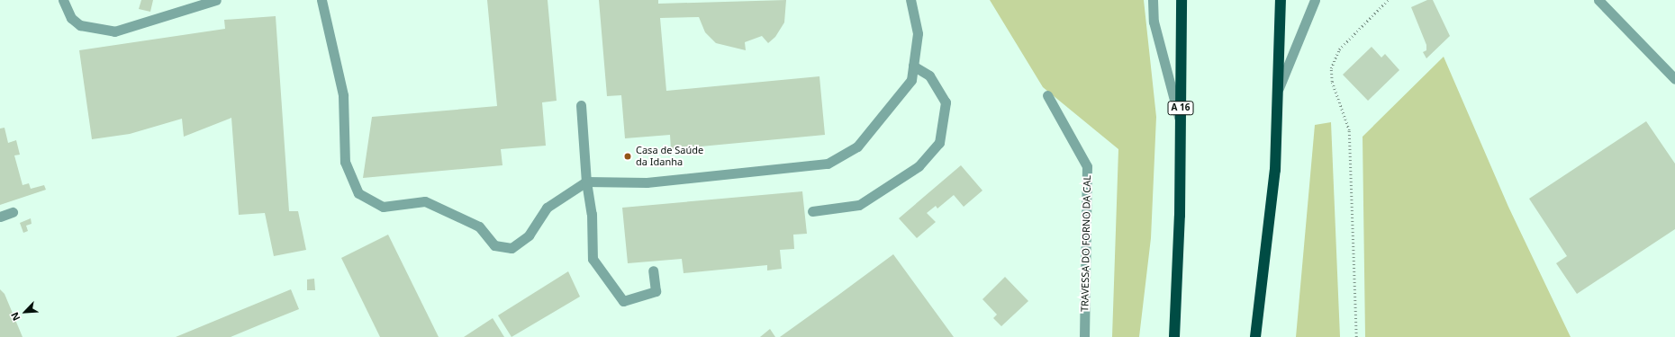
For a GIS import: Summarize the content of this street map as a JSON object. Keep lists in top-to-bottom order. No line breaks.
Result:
{"streets":{"highway":["A 16"],"street":["TRAVESSA DO FORNO DA CAL"]},"places":["Casa de Saúde da Idanha"],"north":"bottom left"}
